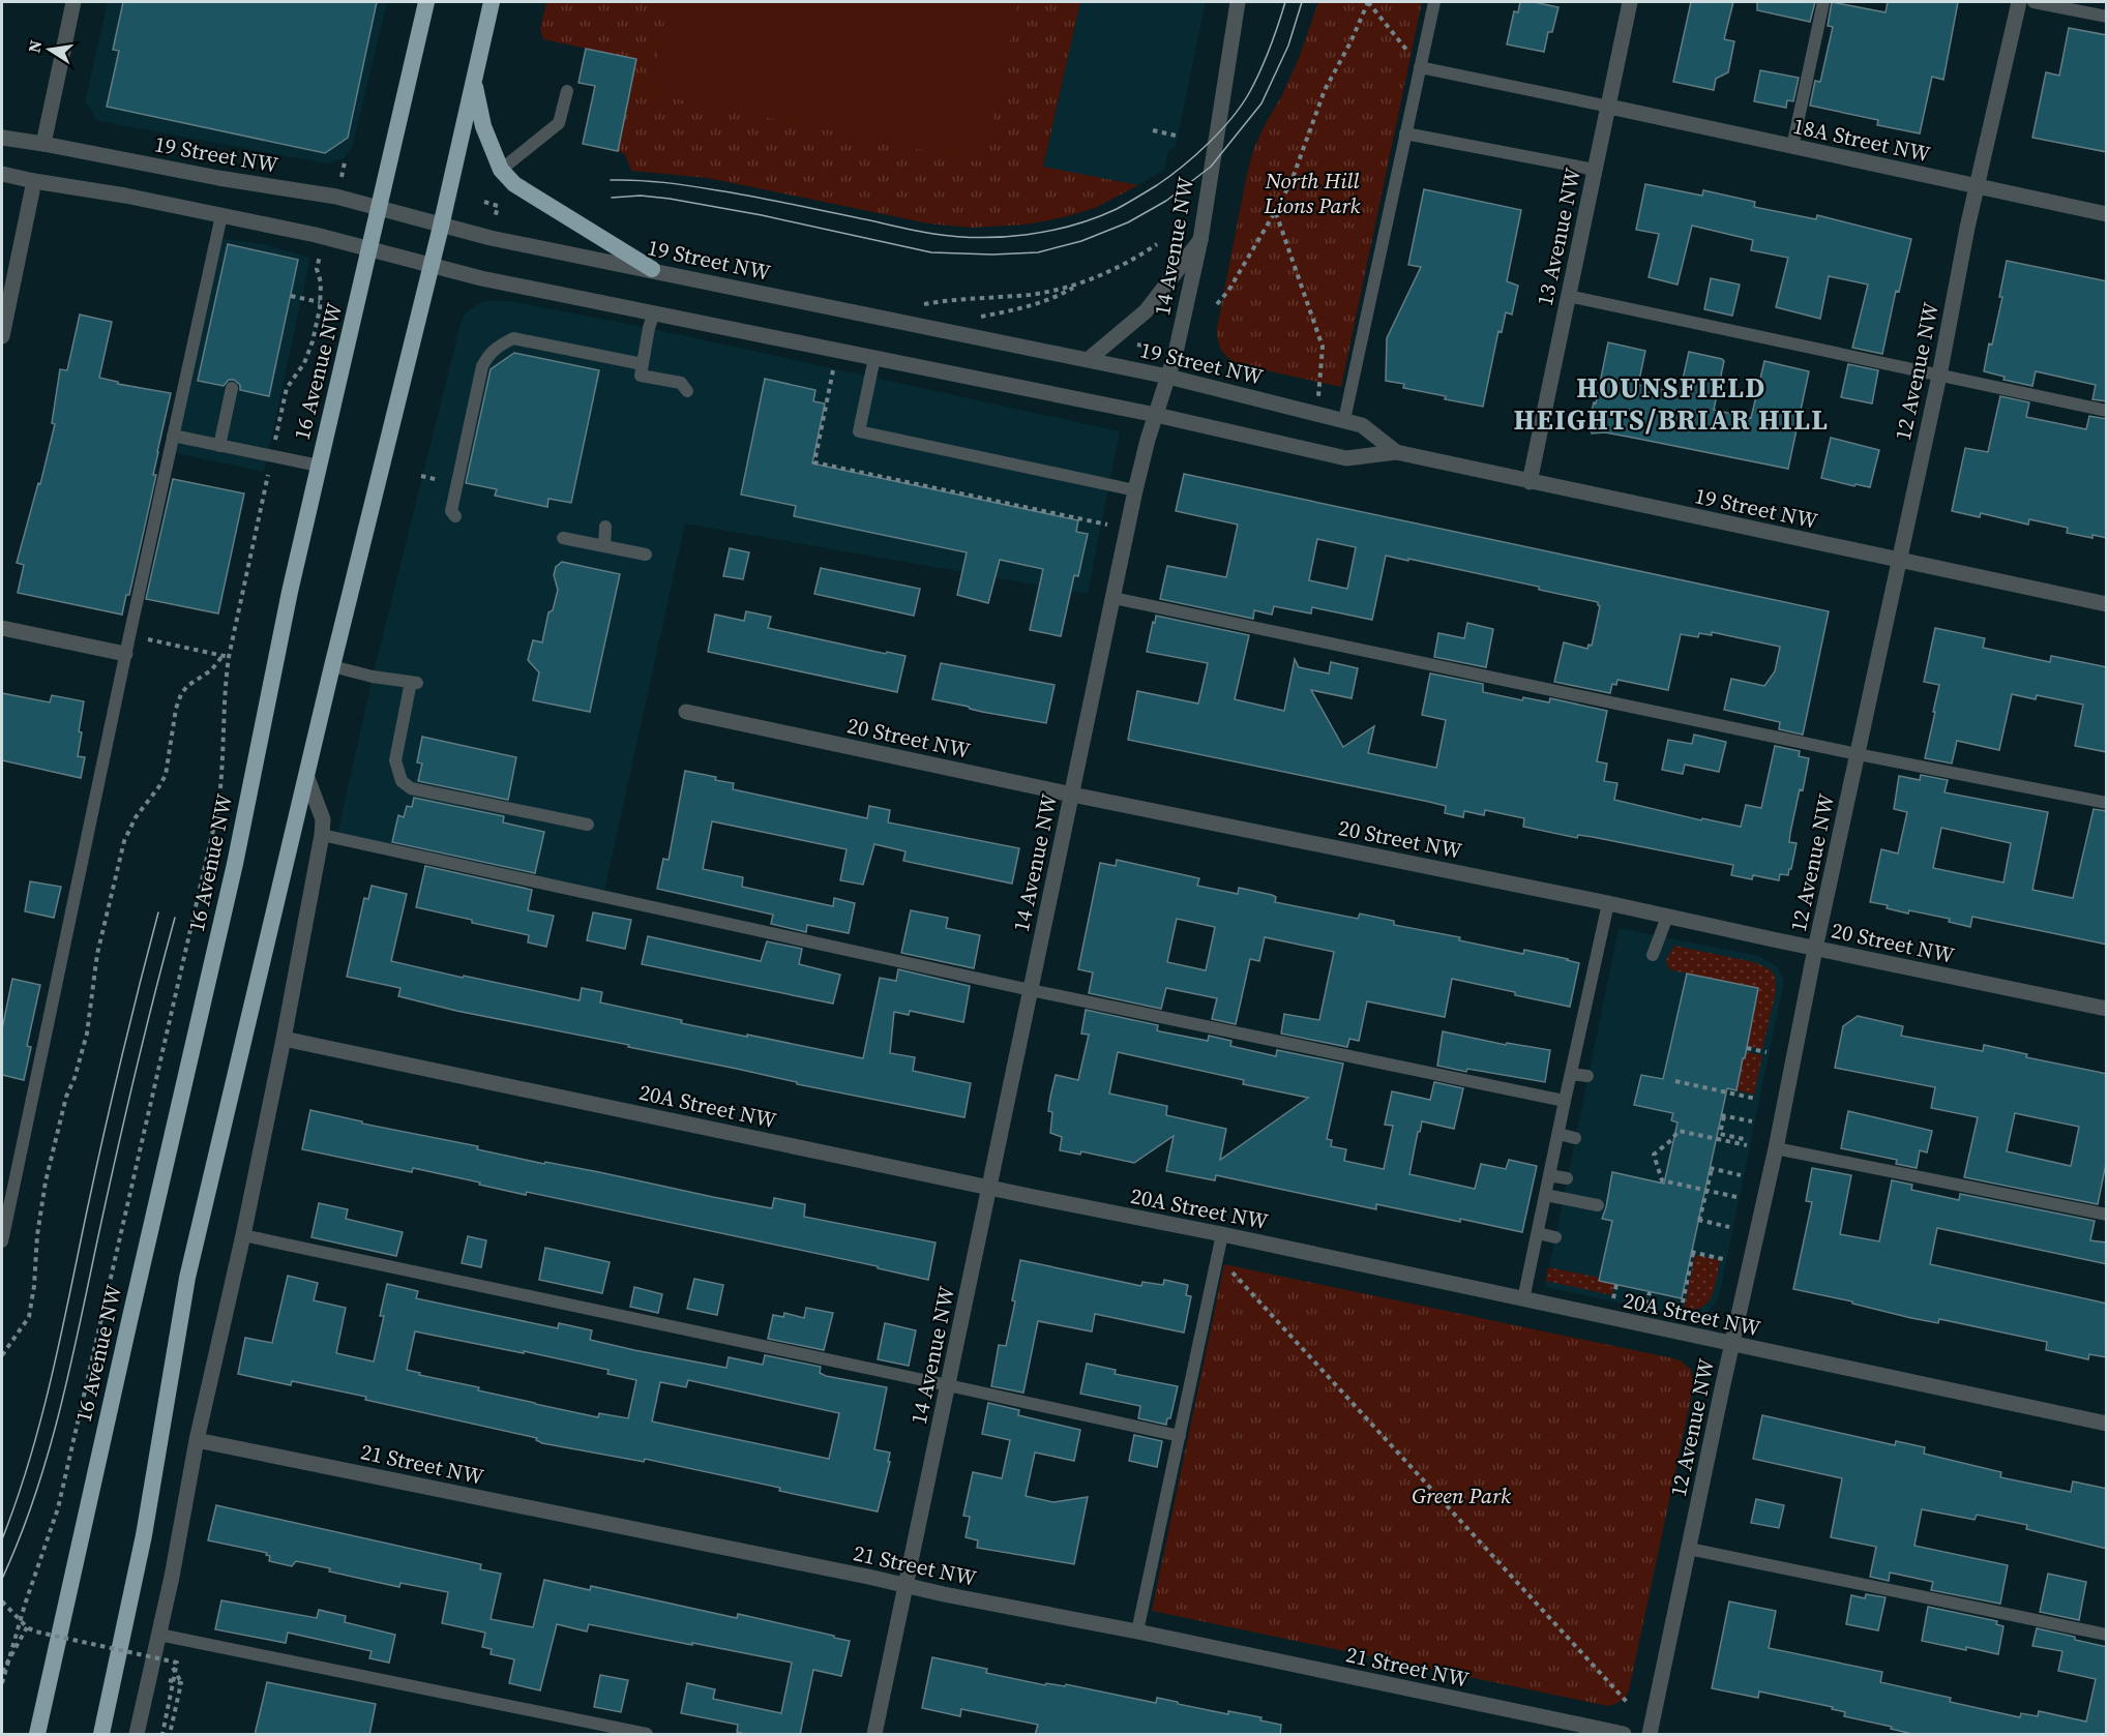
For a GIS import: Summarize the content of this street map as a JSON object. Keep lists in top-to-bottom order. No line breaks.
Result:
{"streets":{"highway":["16 Avenue NW"],"street":["18A Street NW","19 Street NW","13 Avenue NW","14 Avenue NW","12 Avenue NW","20 Street NW","20A Street NW","21 Street NW"]},"crossings":[["18A Street NW","13 Avenue NW"],["18A Street NW","12 Avenue NW"],["19 Street NW","13 Avenue NW"],["19 Street NW","14 Avenue NW"],["19 Street NW","16 Avenue NW"],["19 Street NW","12 Avenue NW"],["14 Avenue NW","20 Street NW"],["14 Avenue NW","20A Street NW"],["14 Avenue NW","21 Street NW"],["12 Avenue NW","20 Street NW"],["12 Avenue NW","20A Street NW"]],"districts":["HOUNSFIELD HEIGHTS/BRIAR HILL"],"parks":["North Hill Lions Park","Green Park"],"north":"left"}
